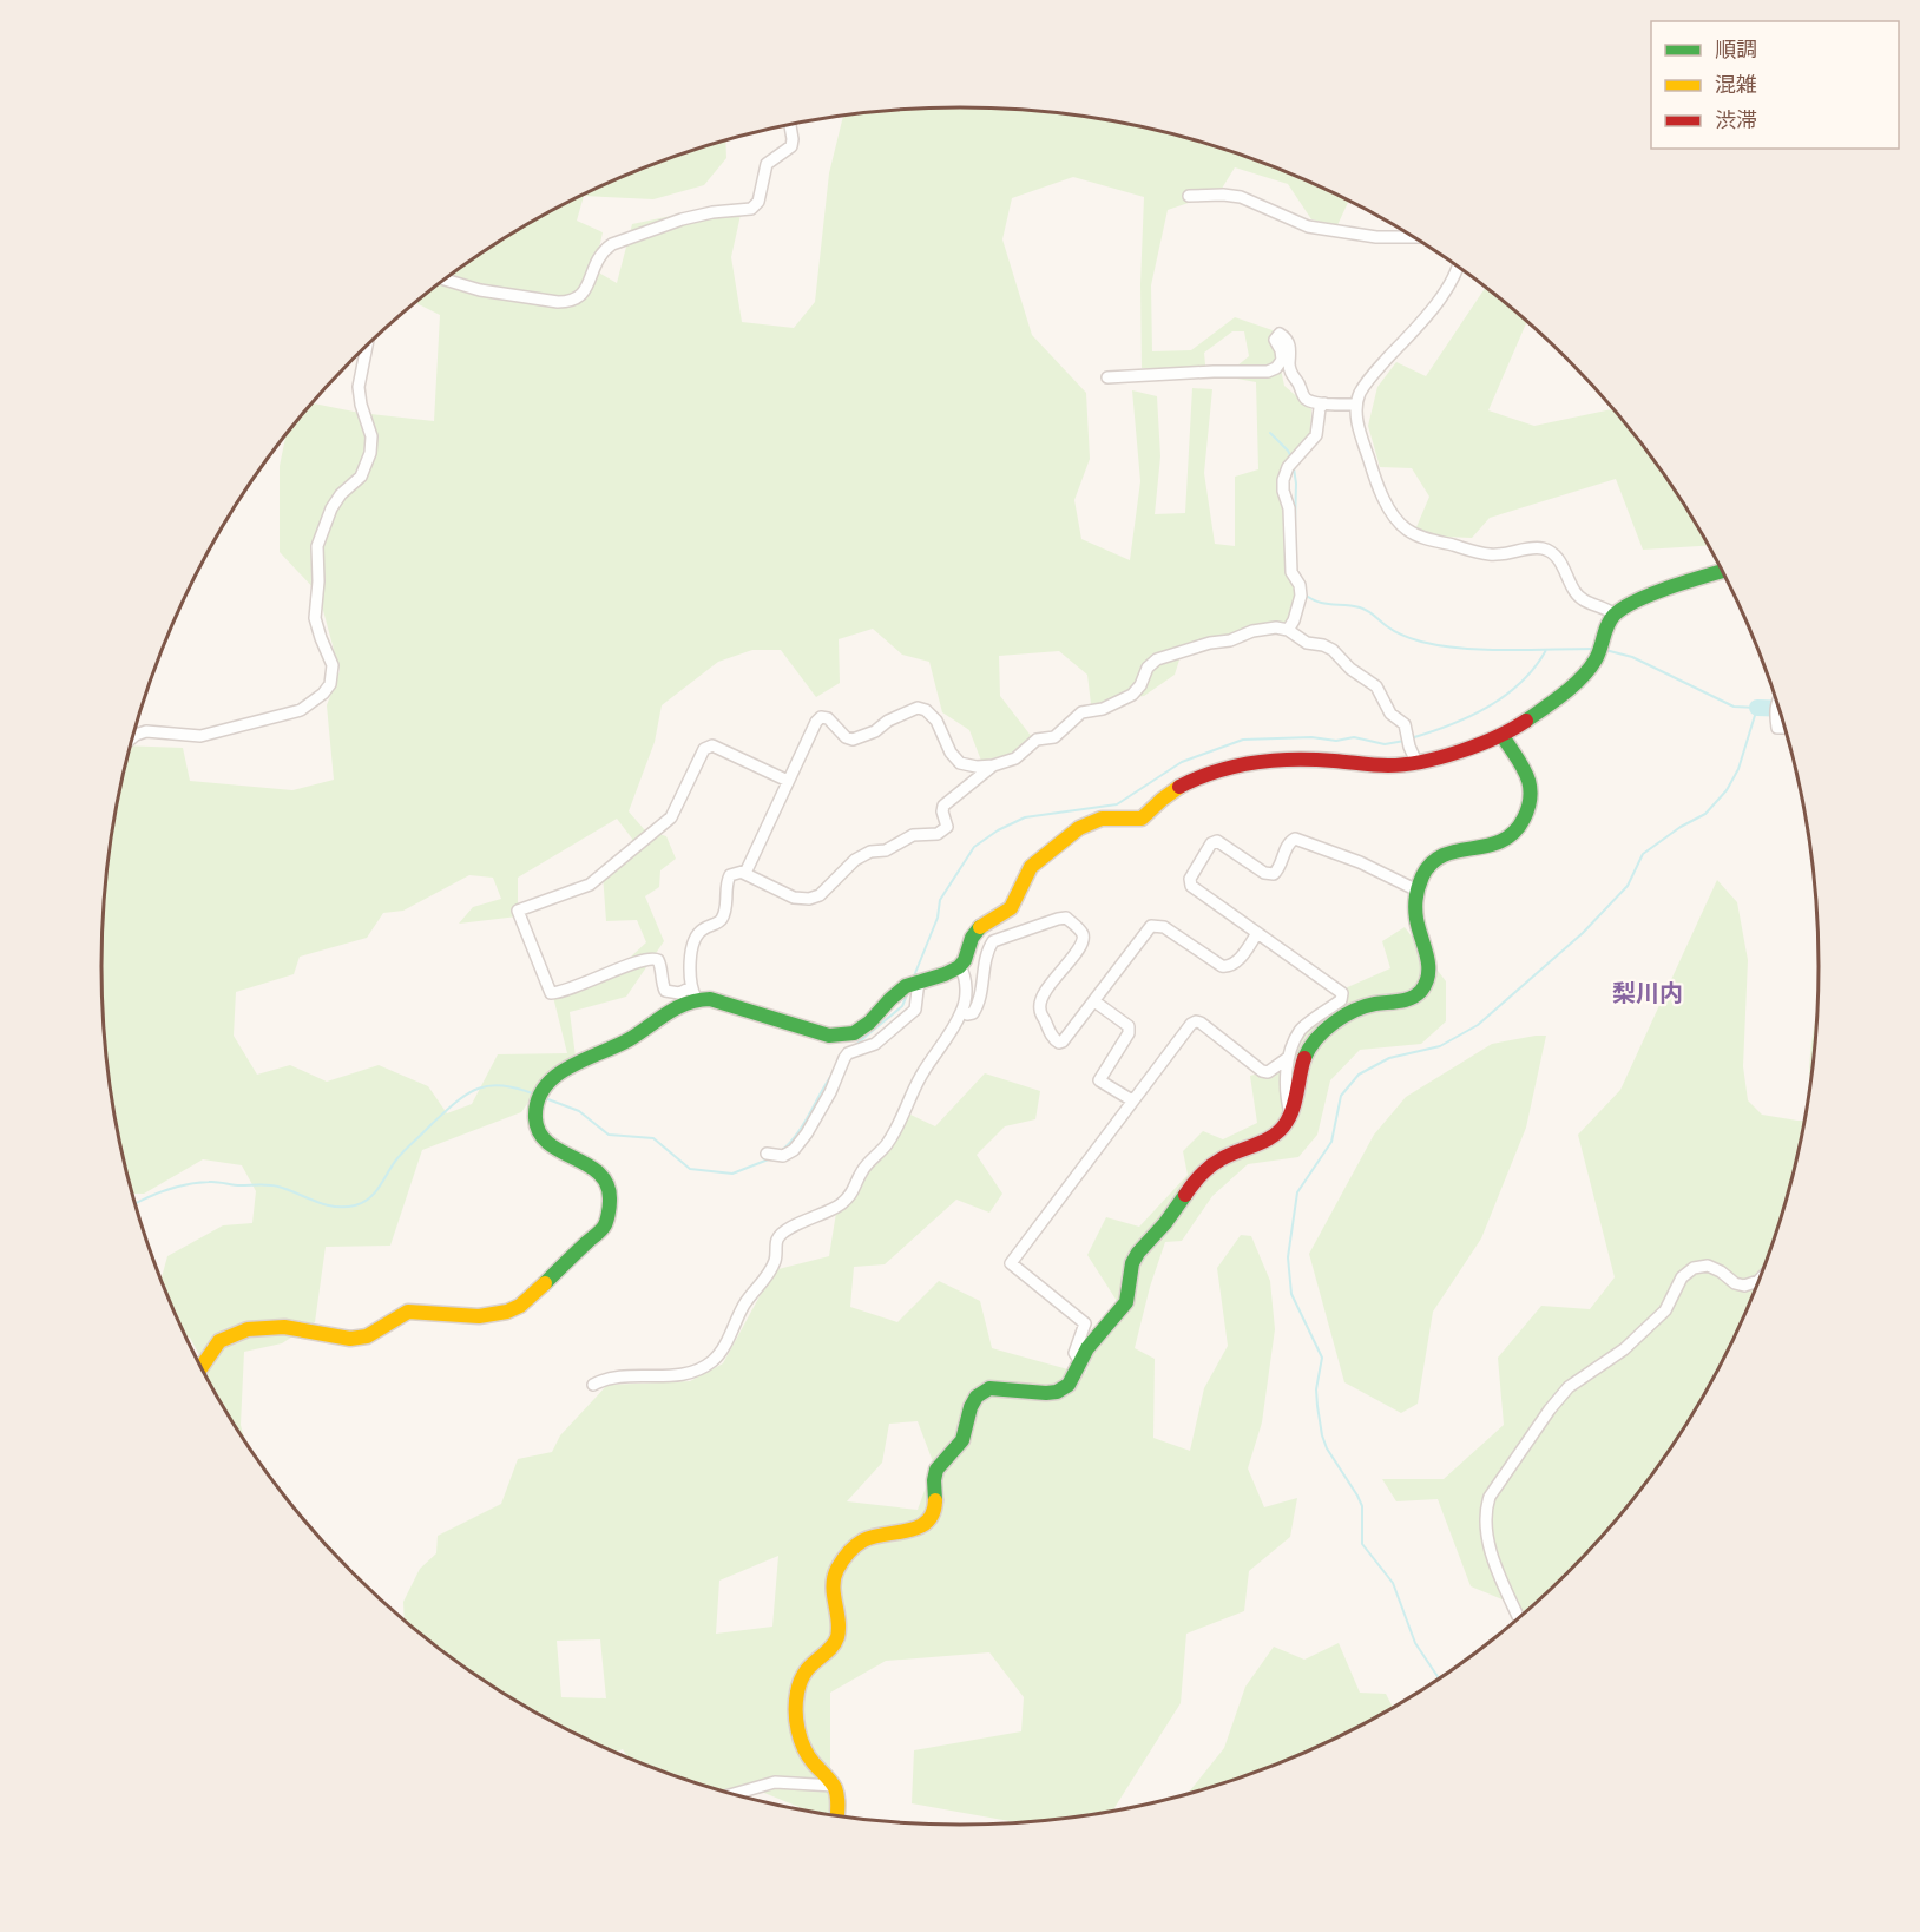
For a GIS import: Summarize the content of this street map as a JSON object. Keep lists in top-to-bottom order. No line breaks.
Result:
{"districts":["梨川内"],"legend":["順調","混雑","渋滞"]}
